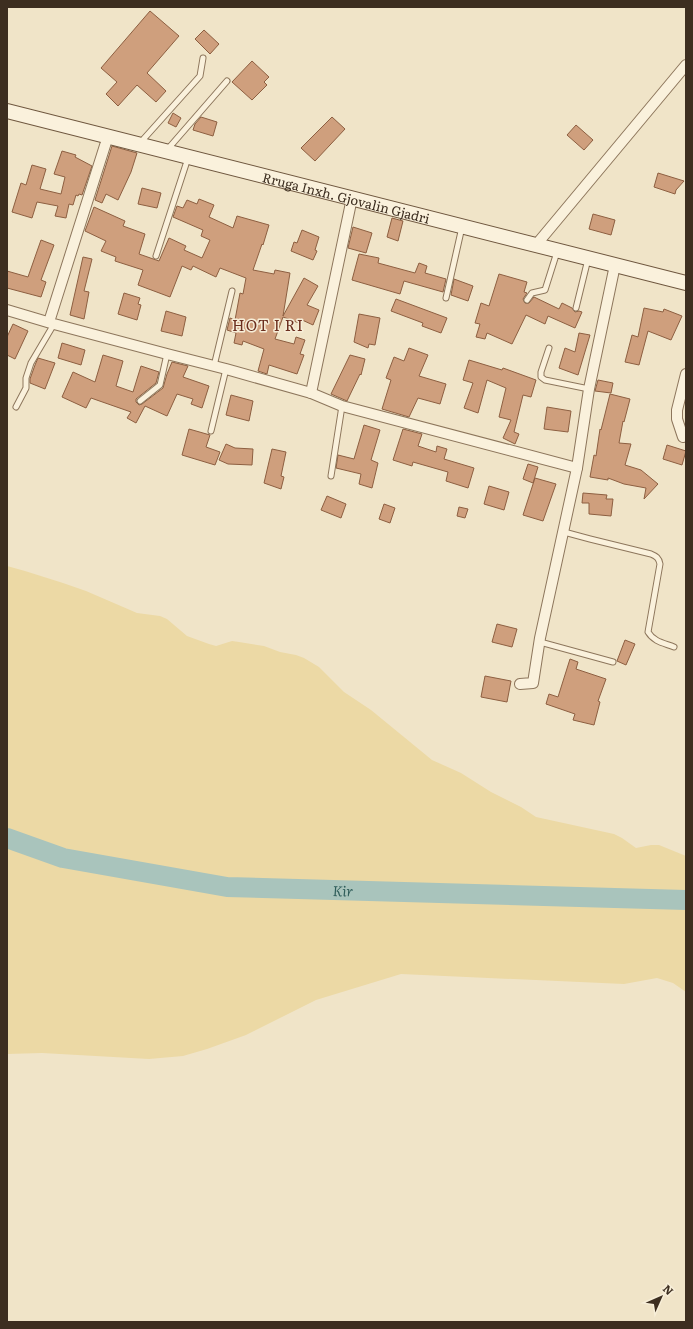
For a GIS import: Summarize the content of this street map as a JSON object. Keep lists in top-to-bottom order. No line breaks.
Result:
{"streets":{"main road":["Rruga Inxh. Gjovalin Gjadri"]},"districts":["HOT I RI"],"water":["Kir"],"north":"top right"}
